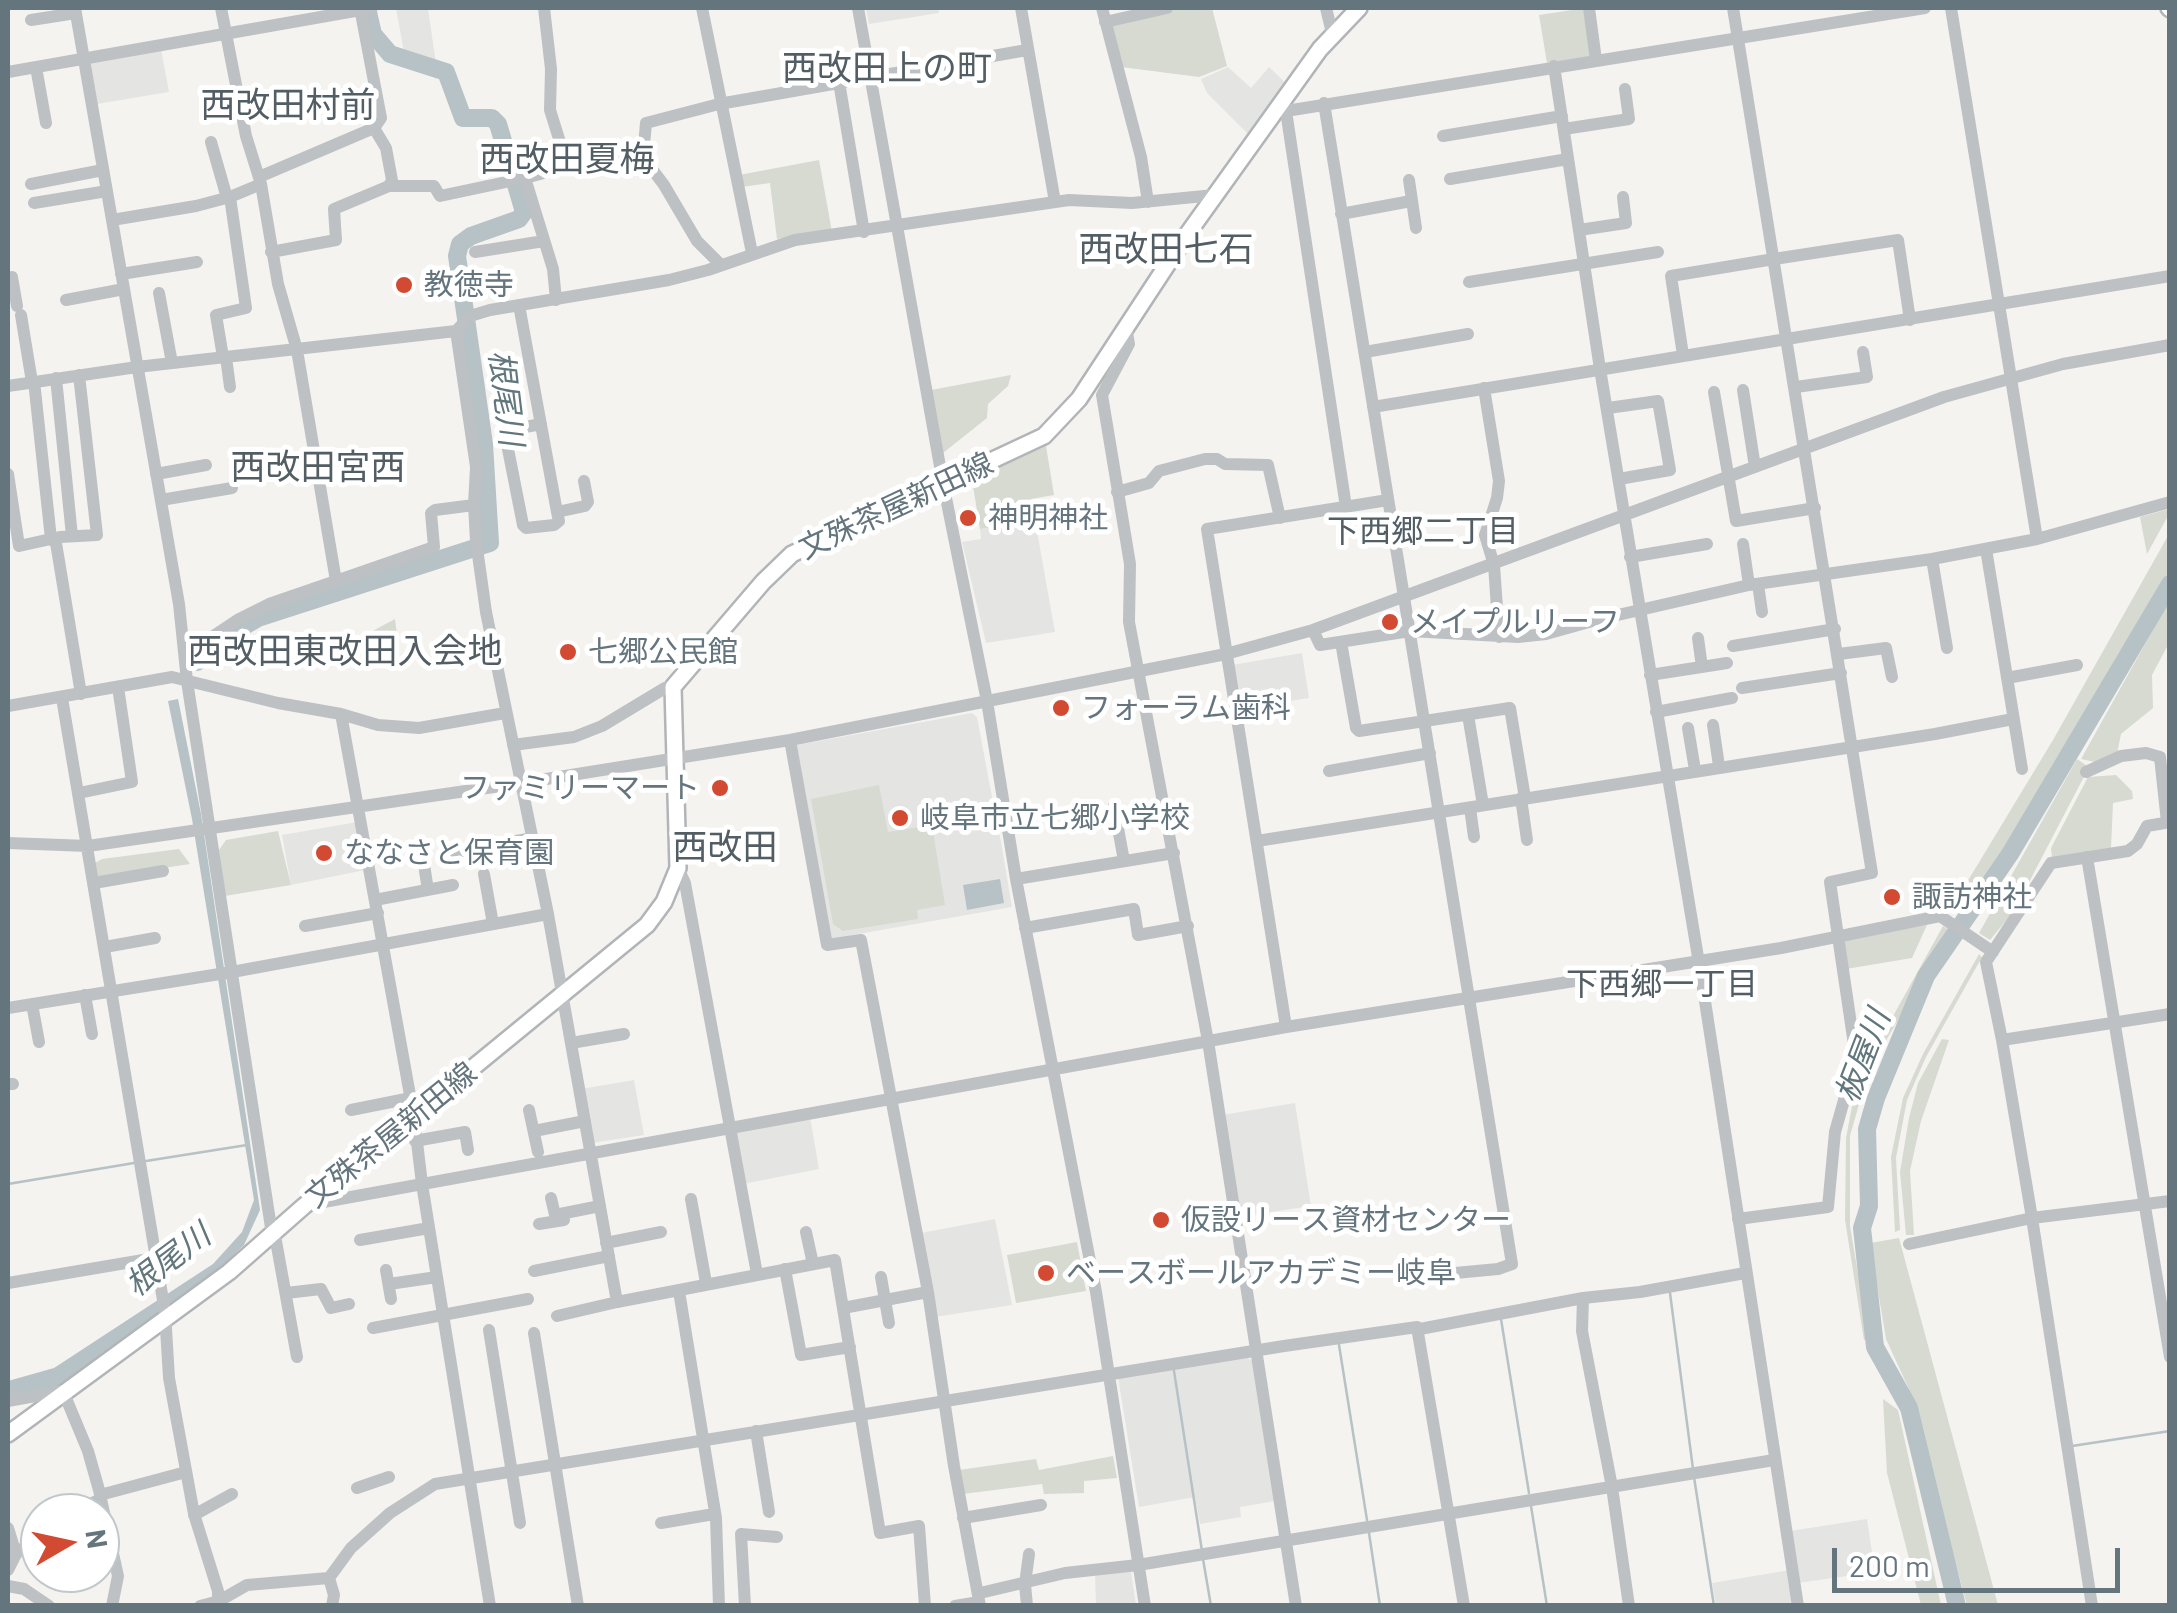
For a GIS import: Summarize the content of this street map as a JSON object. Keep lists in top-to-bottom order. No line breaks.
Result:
{"streets":{"main road":["文殊茶屋新田線"]},"districts":["西改田上の町","西改田村前","西改田夏梅","西改田七石","西改田宮西","下西郷二丁目","西改田東改田入会地","西改田","下西郷一丁目"],"water":["根尾川","板屋川"],"places":["教徳寺","神明神社","メイプルリーフ","七郷公民館","フォーラム歯科","ファミリーマート","岐阜市立七郷小学校","ななさと保育園","諏訪神社","仮設リース資材センター","ベースボールアカデミー岐阜"],"scale_bar":"200 m","north":"right"}
